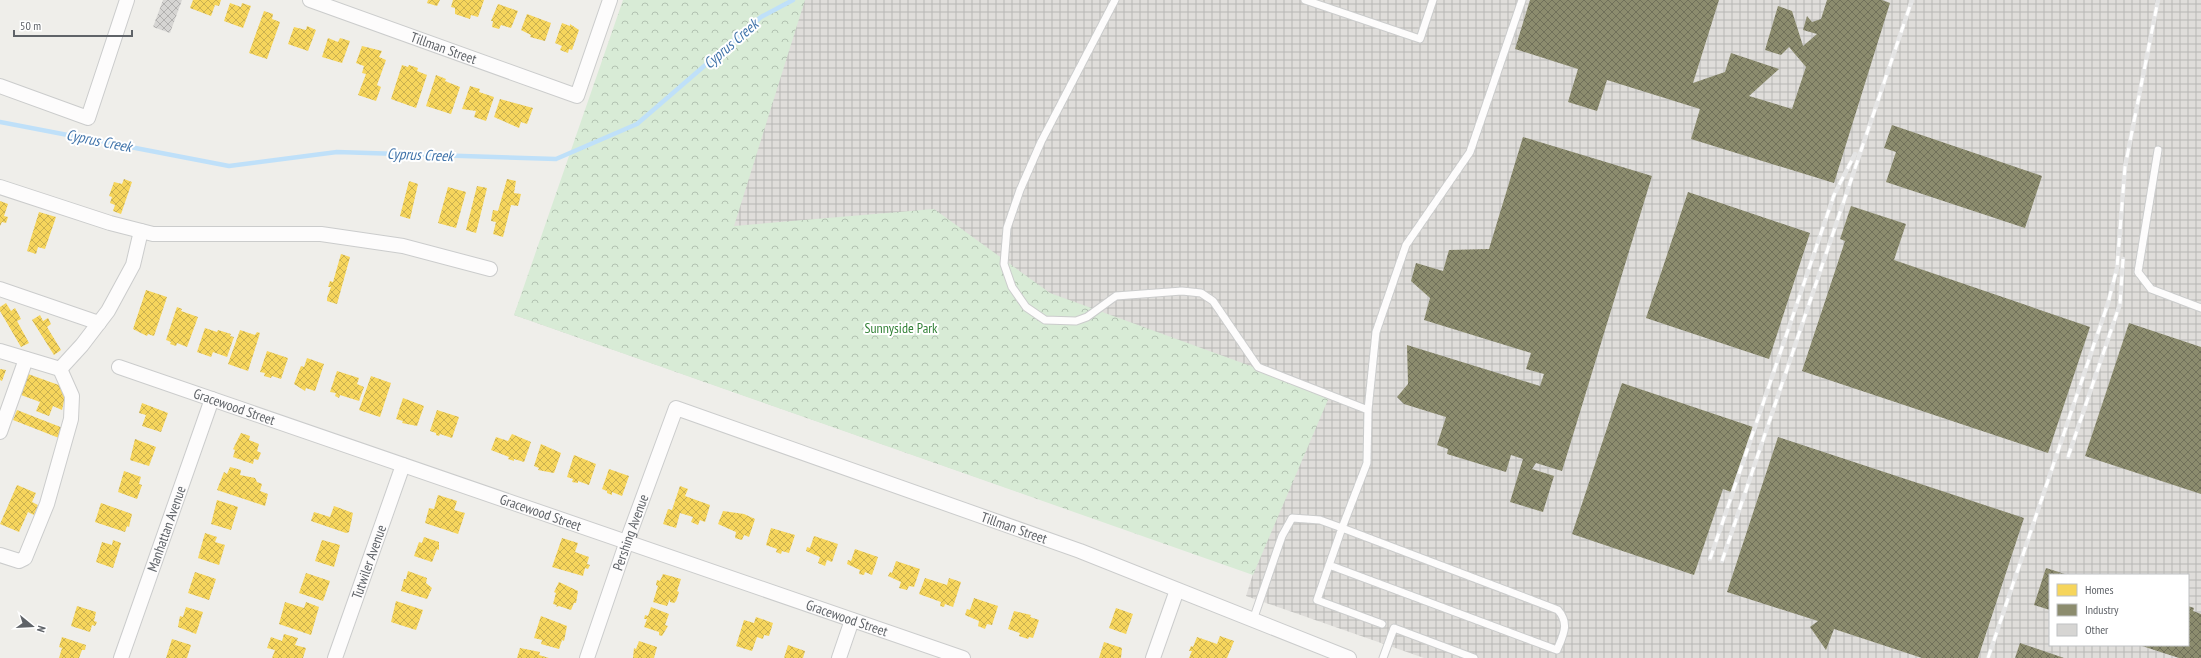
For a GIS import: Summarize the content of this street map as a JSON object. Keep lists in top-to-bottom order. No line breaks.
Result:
{"streets":{"street":["Tillman Street","Gracewood Street","Manhattan Avenue","Pershing Avenue","Tutwiler Avenue"]},"crossings":[["Tillman Street","Pershing Avenue"],["Gracewood Street","Manhattan Avenue"],["Gracewood Street","Pershing Avenue"],["Gracewood Street","Tutwiler Avenue"]],"water":["Cyprus Creek"],"parks":["Sunnyside Park"],"legend":["Homes","Industry","Other"],"scale_bar":"50 m","north":"right"}
